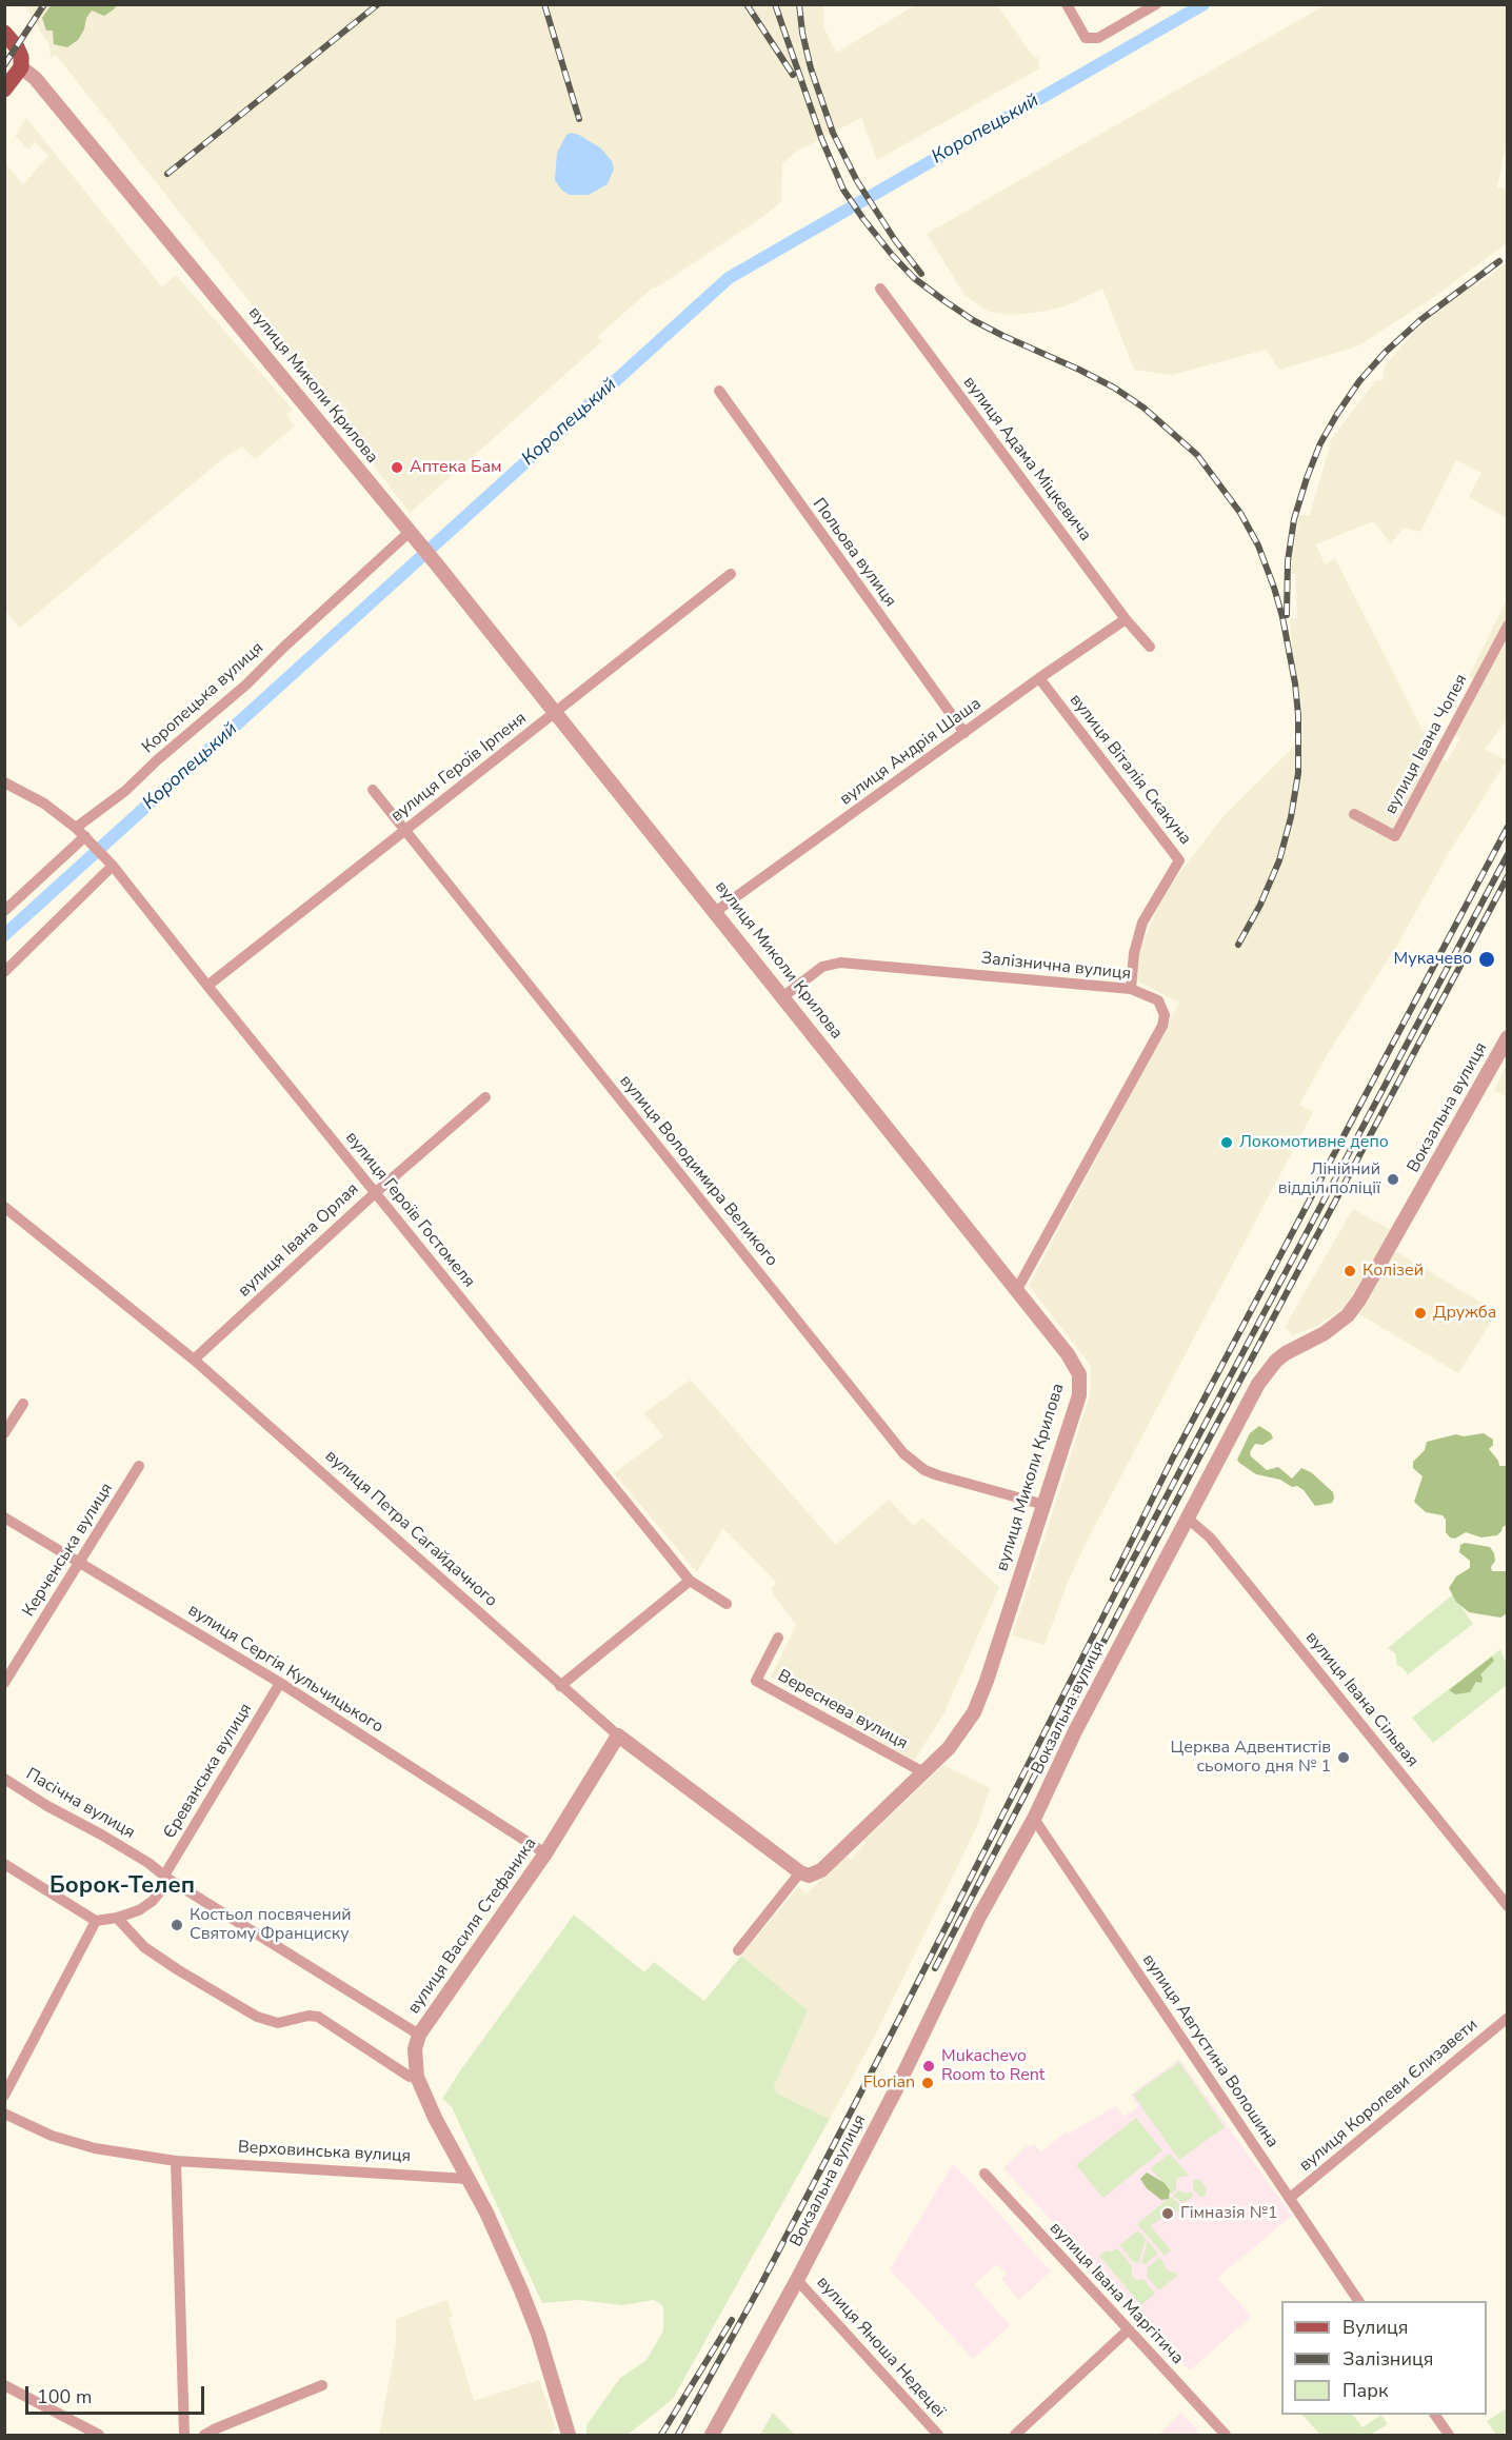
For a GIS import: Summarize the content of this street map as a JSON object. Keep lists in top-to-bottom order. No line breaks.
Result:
{"streets":{"main road":["вулиця Миколи Крилова"],"street":["вулиця Адама Міцкевича","Польова вулиця","Коропецька вулиця","вулиця Івана Чопея","вулиця Андрія Шаша","вулиця Героїв Ірпеня","вулиця Віталія Скакуна","Залізнична вулиця","Вокзальна вулиця","вулиця Володимира Великого","вулиця Героїв Гостомеля","вулиця Івана Орлая","вулиця Петра Сагайдачного","Керченська вулиця","вулиця Сергія Кульчицького","вулиця Івана Сільвая","Вереснева вулиця","Єреванська вулиця","Пасічна вулиця","вулиця Василя Стефаника","вулиця Августина Волошина","вулиця Королеви Єлизавети","Верховинська вулиця","вулиця Івана Маргітича","вулиця Яноша Недецеї"]},"crossings":[["вулиця Миколи Крилова","Коропецька вулиця"],["вулиця Миколи Крилова","вулиця Андрія Шаша"],["вулиця Миколи Крилова","вулиця Героїв Ірпеня"],["вулиця Миколи Крилова","Залізнична вулиця"],["вулиця Миколи Крилова","вулиця Володимира Великого"],["вулиця Миколи Крилова","вулиця Петра Сагайдачного"],["вулиця Миколи Крилова","Вереснева вулиця"],["вулиця Адама Міцкевича","вулиця Андрія Шаша"],["Польова вулиця","вулиця Андрія Шаша"],["Коропецька вулиця","вулиця Героїв Гостомеля"],["вулиця Андрія Шаша","вулиця Віталія Скакуна"],["вулиця Героїв Ірпеня","вулиця Володимира Великого"],["вулиця Героїв Ірпеня","вулиця Героїв Гостомеля"],["вулиця Віталія Скакуна","Залізнична вулиця"],["Вокзальна вулиця","вулиця Івана Сільвая"],["Вокзальна вулиця","вулиця Августина Волошина"],["Вокзальна вулиця","вулиця Яноша Недецеї"],["вулиця Героїв Гостомеля","вулиця Івана Орлая"],["вулиця Івана Орлая","вулиця Петра Сагайдачного"],["вулиця Петра Сагайдачного","вулиця Василя Стефаника"],["Керченська вулиця","вулиця Сергія Кульчицького"],["вулиця Сергія Кульчицького","Єреванська вулиця"],["вулиця Сергія Кульчицького","вулиця Василя Стефаника"],["Єреванська вулиця","Пасічна вулиця"],["Пасічна вулиця","вулиця Василя Стефаника"],["вулиця Василя Стефаника","Верховинська вулиця"],["вулиця Августина Волошина","вулиця Королеви Єлизавети"]],"districts":["Борок-Телеп"],"water":["Коропецький"],"places":["Аптека Бам","Мукачево","Локомотивне депо","Лінійний відділ поліції","Колізей","Дружба","Церква Адвентистів сьомого дня № 1","Костьол посвячений Святому Франциску","Mukachevo Room to Rent","Florian","Гімназія №1"],"legend":["Вулиця","Залізниця","Парк"],"scale_bar":"100 m"}
